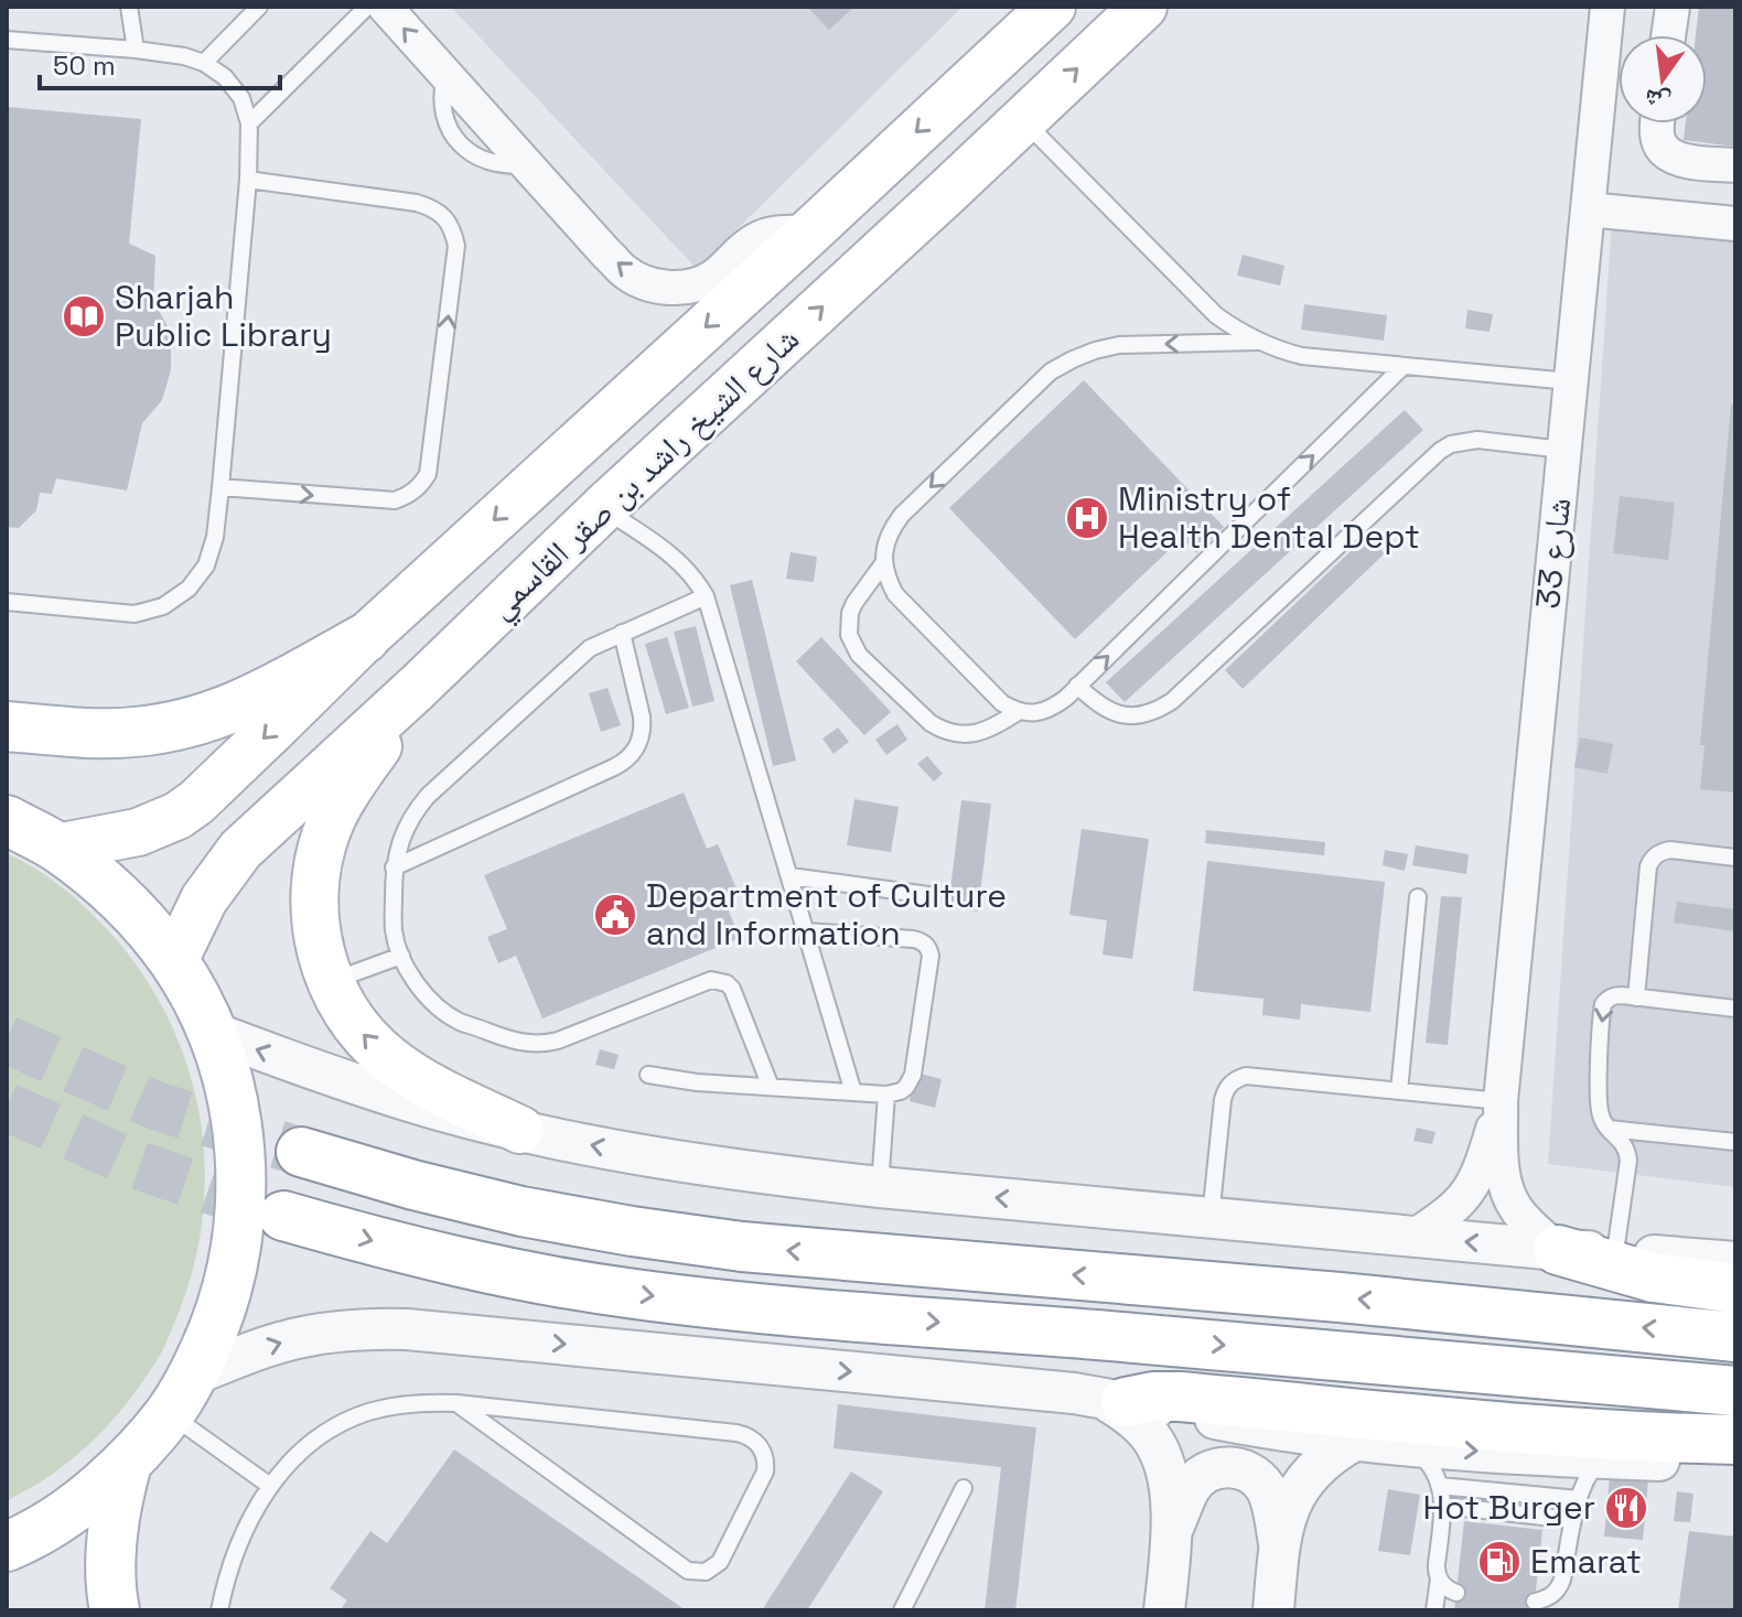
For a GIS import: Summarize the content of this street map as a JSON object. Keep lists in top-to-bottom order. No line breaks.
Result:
{"streets":{"main road":["شارع الشيخ راشد بن صقر القاسمي"],"street":["شارع 33"]},"places":{"library":["Sharjah Public Library"],"hospital":["Ministry of Health Dental Dept"],"public building":["Department of Culture and Information"],"restaurant":["Hot Burger"],"fuel station":["Emarat"]},"scale_bar":"50 m","north":"bottom"}
